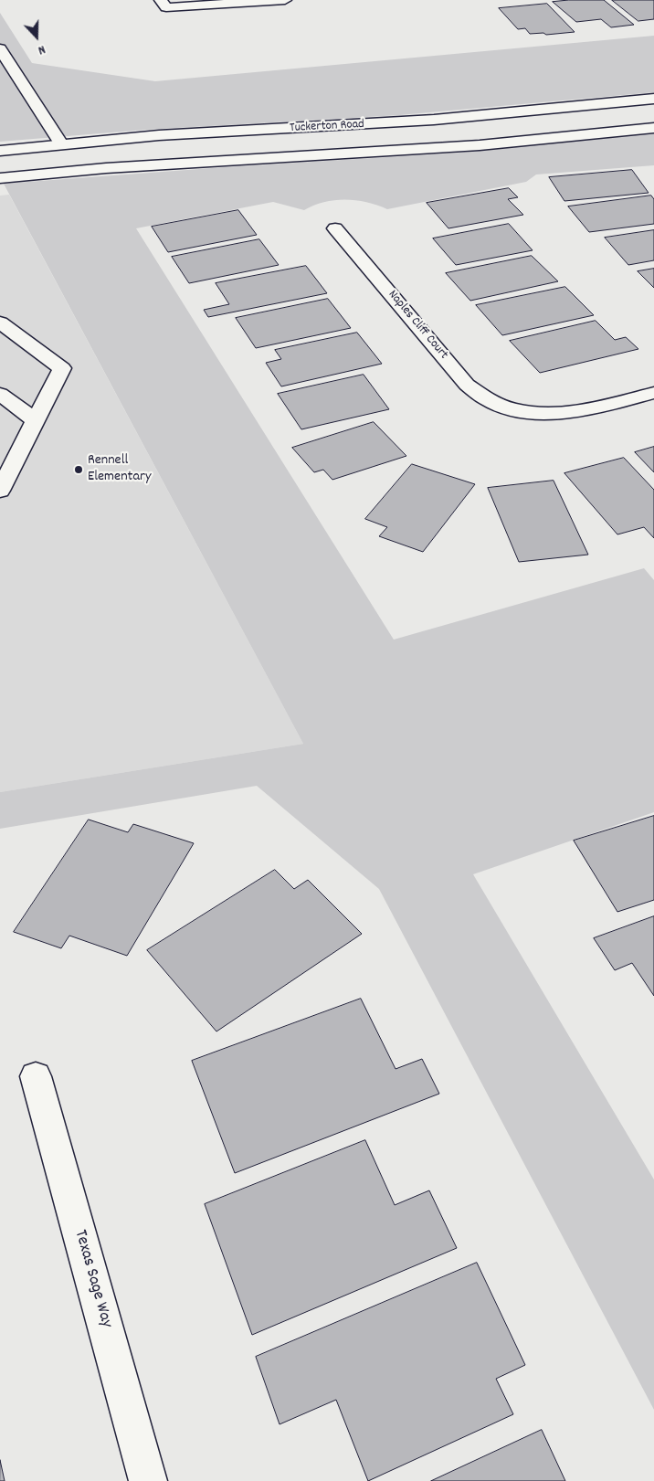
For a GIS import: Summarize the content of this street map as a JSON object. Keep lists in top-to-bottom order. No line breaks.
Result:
{"streets":{"main road":["Tuckerton Road","Naples Cliff Court","Texas Sage Way"]},"places":["Rennell Elementary"],"north":"bottom"}
